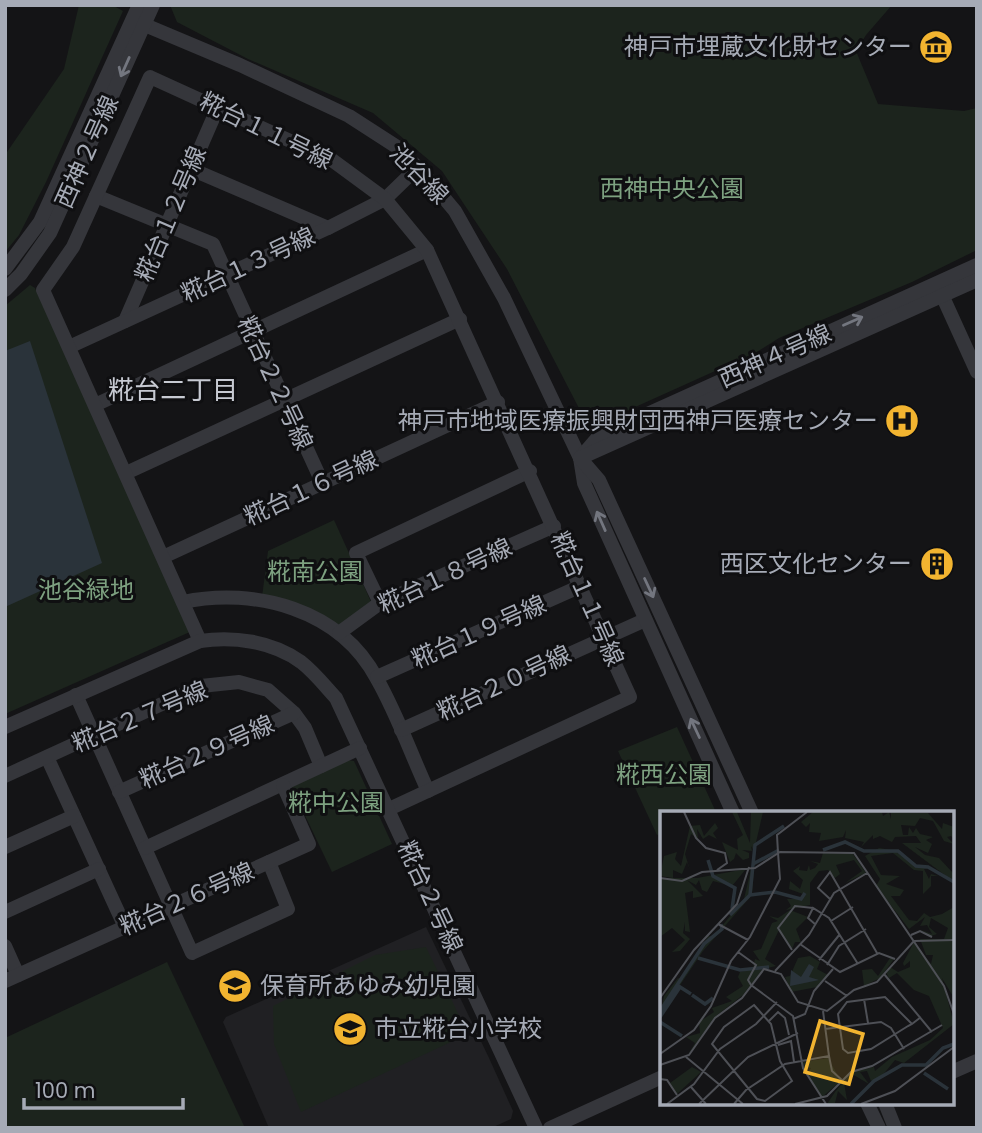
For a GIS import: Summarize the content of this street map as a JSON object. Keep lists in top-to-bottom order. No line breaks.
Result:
{"streets":{"street":["糀台１１号線","西神２号線","池谷線","糀台１２号線","糀台１３号線","西神４号線","糀台２２号線","糀台１６号線","糀台１８号線","糀台１９号線","糀台２０号線","糀台２７号線","糀台２９号線","糀台２号線","糀台２６号線"]},"crossings":[["糀台１１号線","糀台１２号線"],["糀台１１号線","糀台１３号線"],["糀台１１号線","糀台２２号線"],["糀台１１号線","糀台１６号線"],["糀台１１号線","糀台１８号線"],["糀台１１号線","糀台１９号線"],["糀台１１号線","糀台２０号線"],["糀台１１号線","糀台２号線"],["西神２号線","池谷線"],["池谷線","糀台１３号線"],["池谷線","西神４号線"],["糀台１２号線","糀台１３号線"],["糀台１２号線","糀台２２号線"],["糀台１３号線","糀台２２号線"],["糀台２２号線","糀台１６号線"],["糀台２７号線","糀台２９号線"]],"districts":["糀台二丁目"],"parks":["西神中央公園","糀南公園","池谷緑地","糀西公園","糀中公園"],"places":{"museum":["神戸市埋蔵文化財センター"],"hospital":["神戸市地域医療振興財団西神戸医療センター"],"building":["西区文化センター"],"school or university":["保育所あゆみ幼児園","市立糀台小学校"]},"scale_bar":"100 m"}
